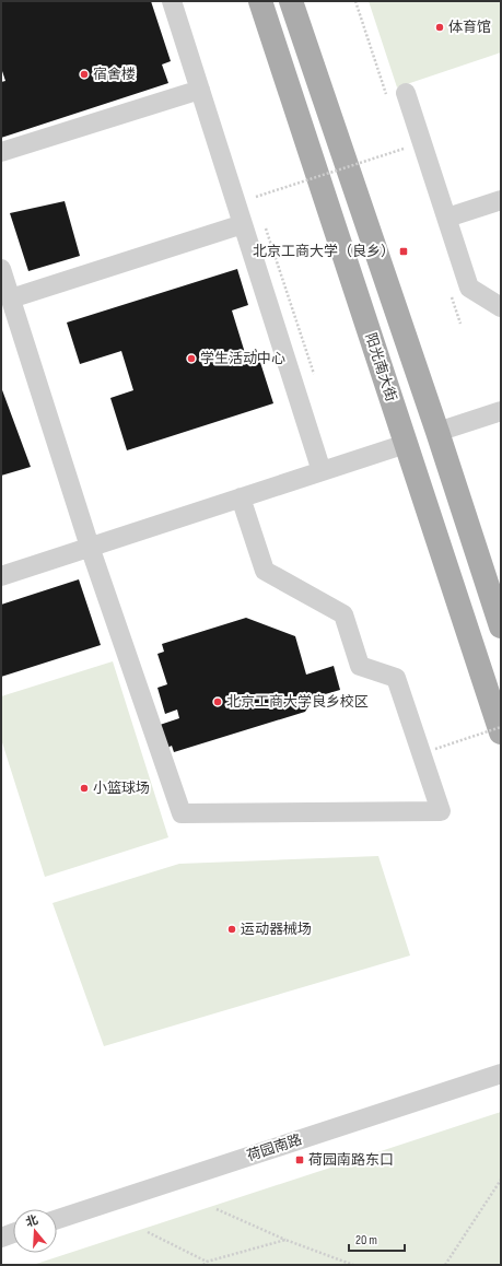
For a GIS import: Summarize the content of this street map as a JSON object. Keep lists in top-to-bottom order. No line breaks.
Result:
{"streets":{"main road":["阳光南大街"],"street":["荷园南路"]},"places":{"other":["体育馆","宿舍楼","学生活动中心","北京工商大学良乡校区","小篮球场","运动器械场"],"transit":["北京工商大学（良乡）","荷园南路东口"]},"scale_bar":"20 m","north":"top"}
